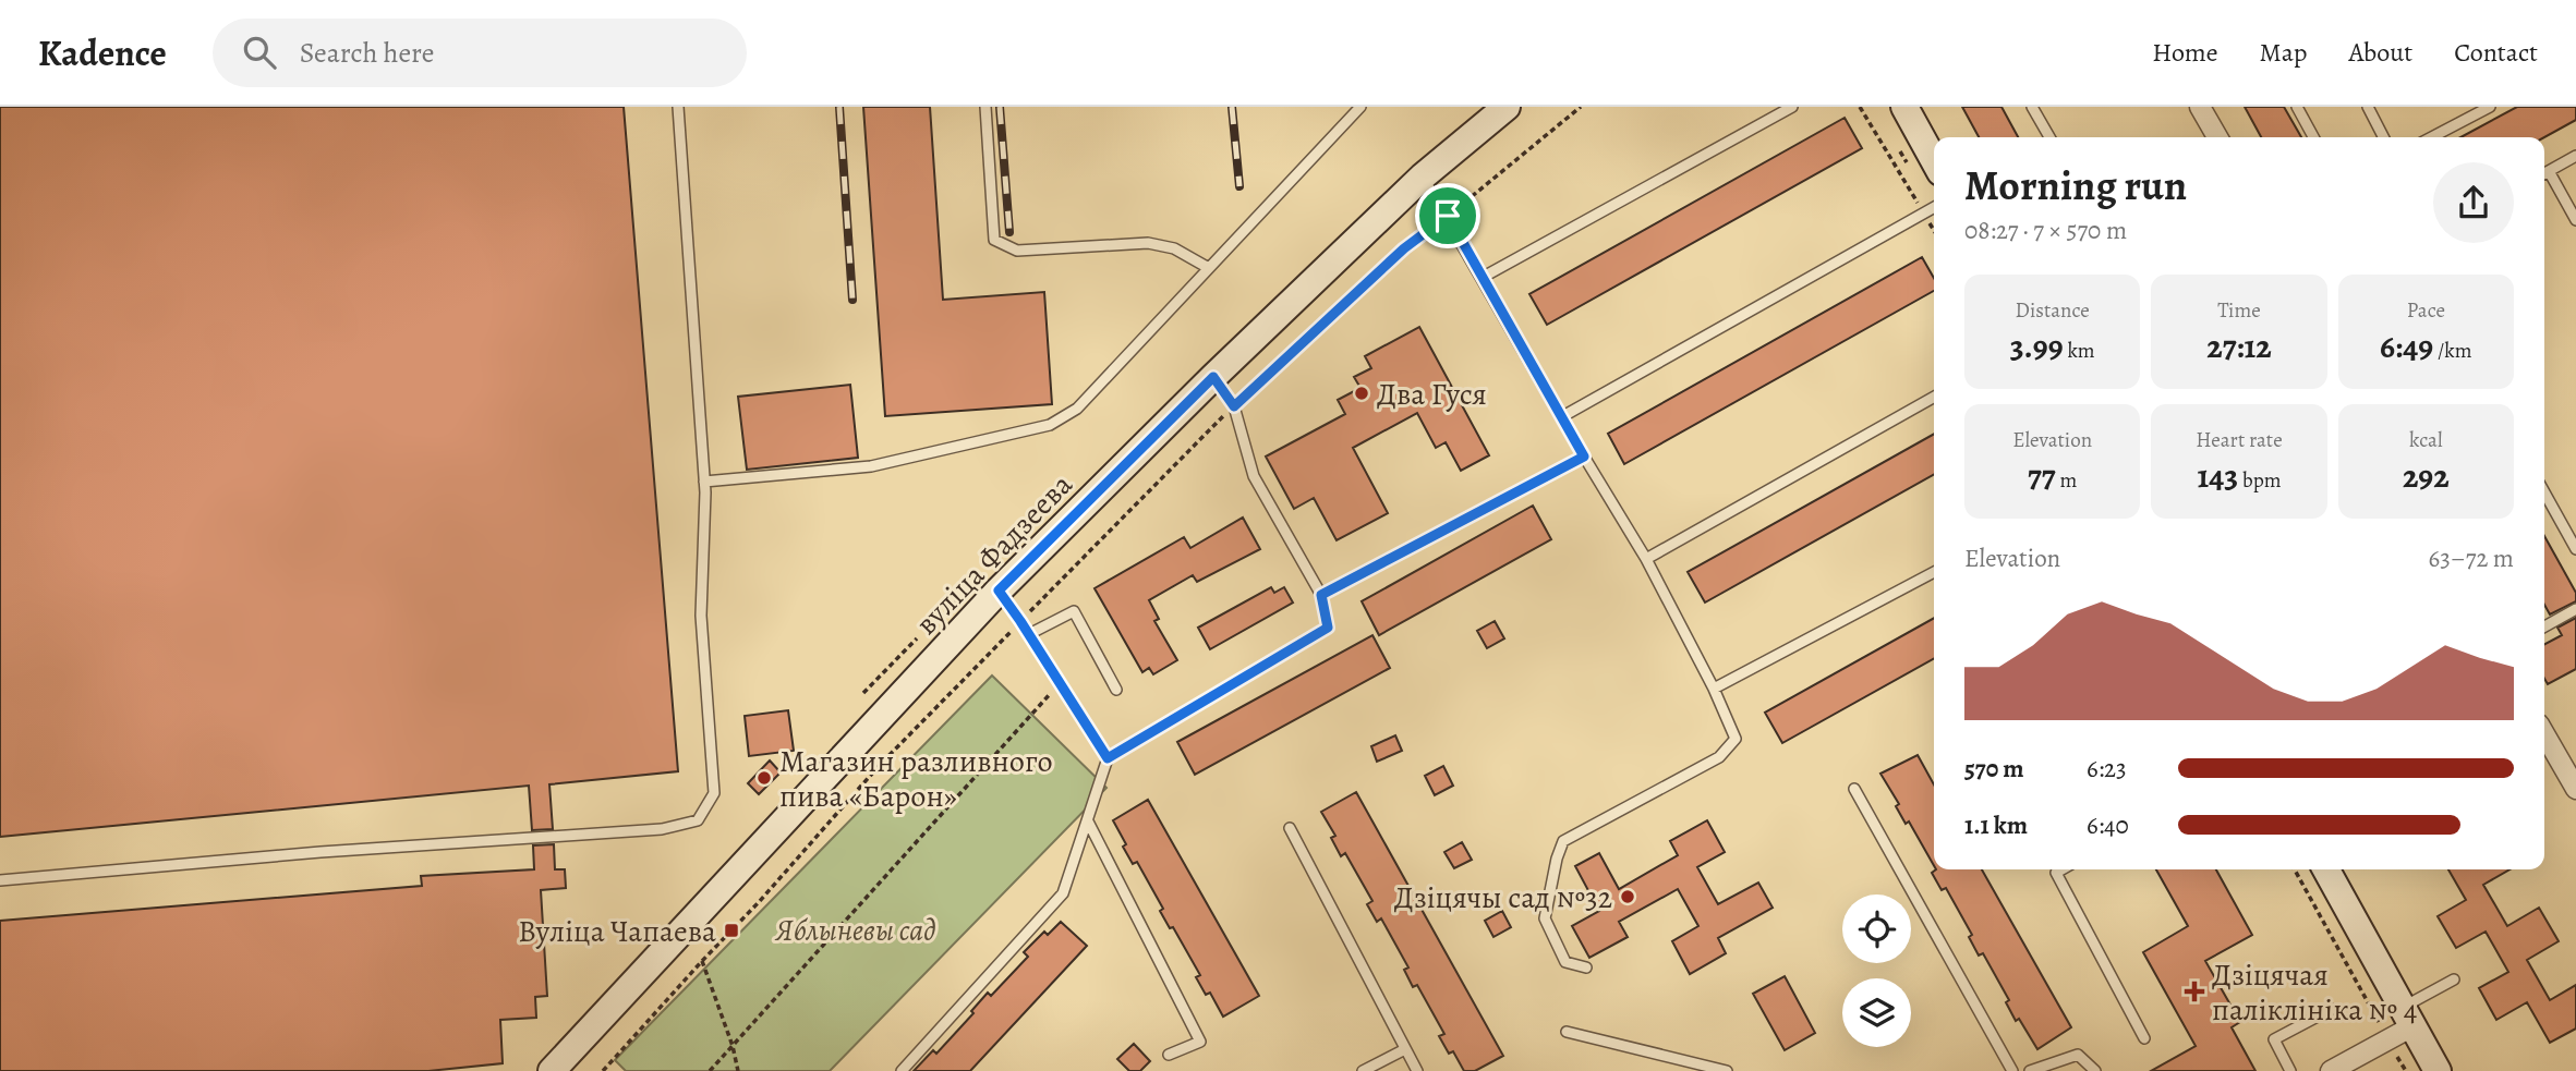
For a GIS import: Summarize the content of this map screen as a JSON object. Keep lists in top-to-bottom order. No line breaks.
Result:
{"streets":{"street":["вуліца Фадзеева"]},"parks":["Яблыневы сад"],"places":{"other":["Два Гуся","Магазин разливного пива «Барон»","Дзіцячы сад №32"],"transit":["Вуліца Чапаева"],"health":["Дзіцячая паліклініка № 4"]},"page":{"header":"Kadence","search":"Search here","nav":["Home","Map","About","Contact"],"heading":["Morning run","08:27 · 7 × 570 m"],"stats":[["Distance","3.99 km"],["Time","27:12"],["Pace","6:49 /km"],["Elevation","77 m"],["Heart rate","143 bpm"],["kcal","292"]],"chart":["Elevation","63–72 m"],"list":[{"name":"570 m","note":"6:23"},{"name":"1.1 km","note":"6:40"}]}}
